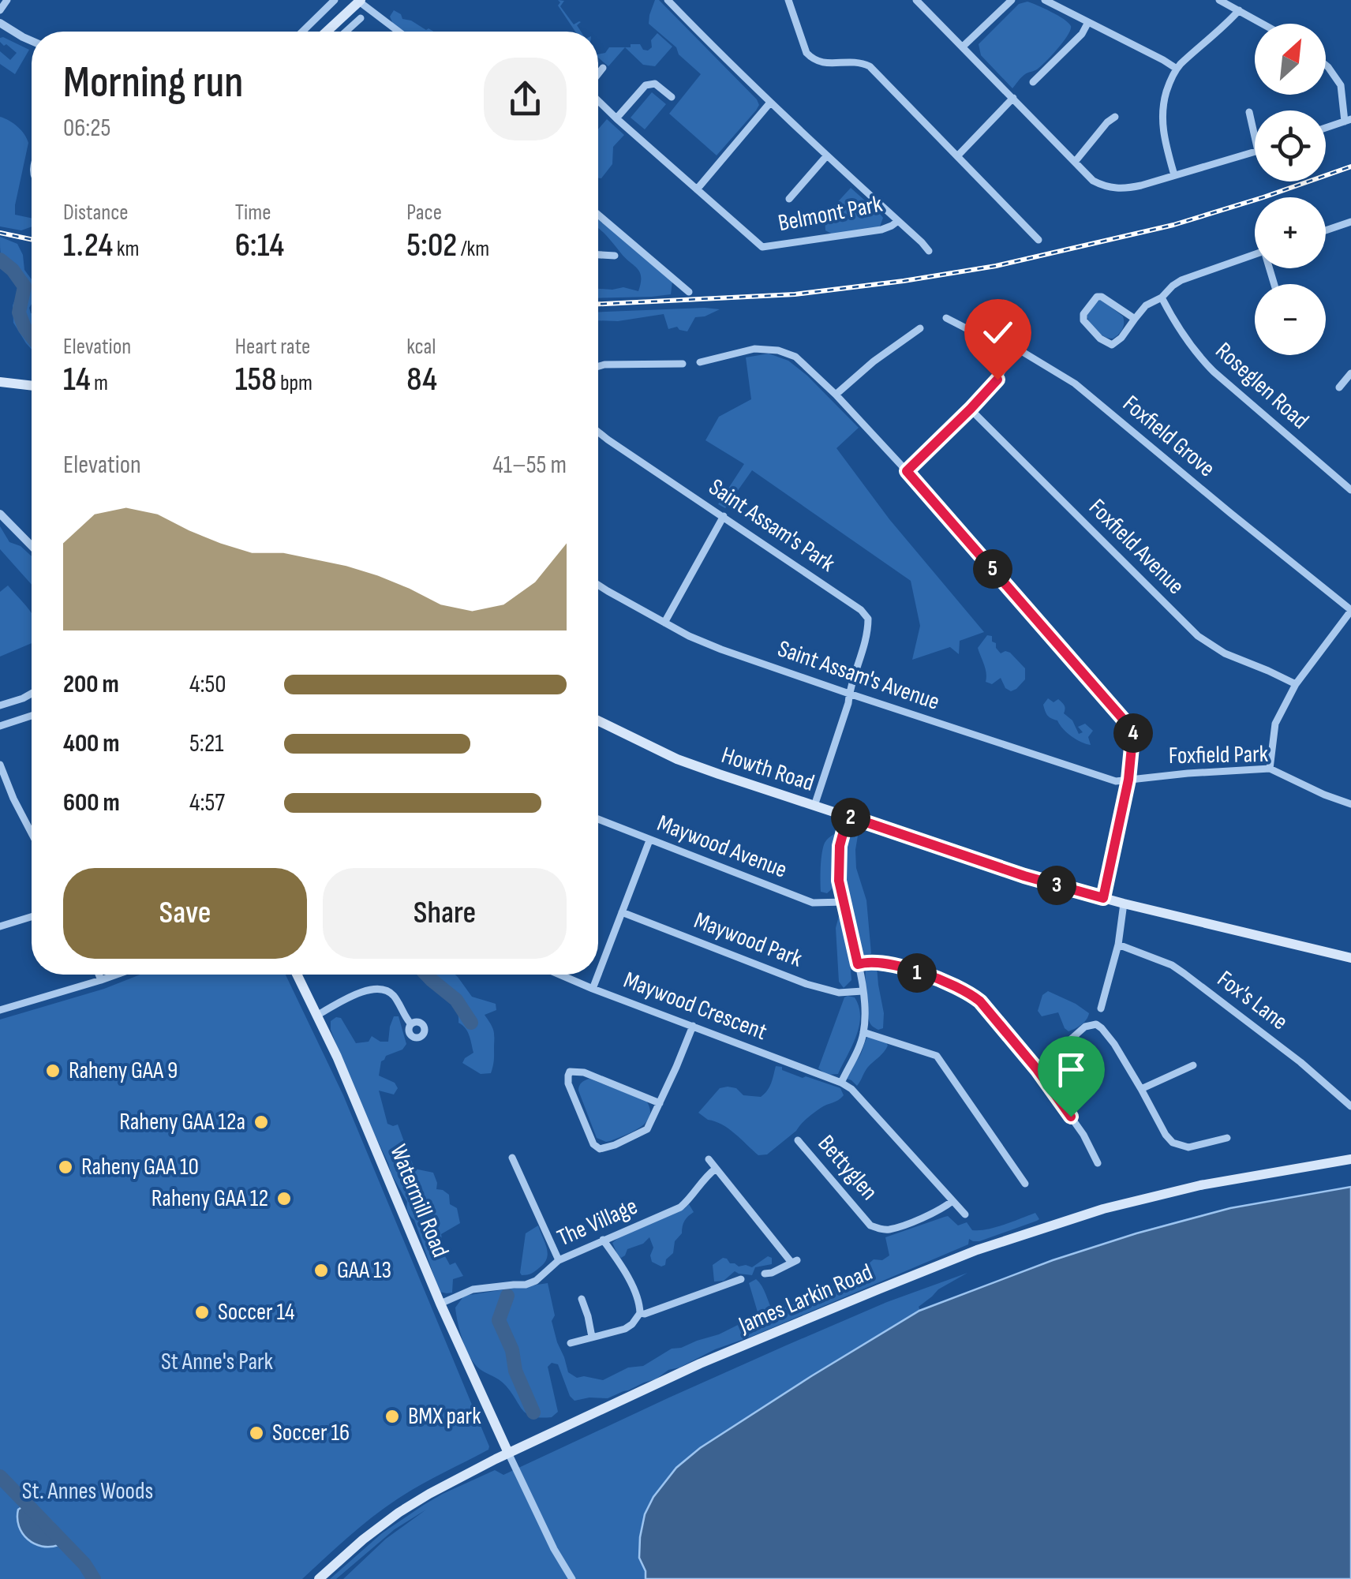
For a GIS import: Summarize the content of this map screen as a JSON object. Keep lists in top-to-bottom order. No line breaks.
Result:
{"streets":{"main road":["Howth Road","Watermill Road","James Larkin Road"],"street":["Belmont Park","Roseglen Road","Foxfield Grove","Saint Assam's Park","Foxfield Avenue","Saint Assam's Avenue","Foxfield Park","Maywood Avenue","Maywood Park","Fox's Lane","Maywood Crescent","Bettyglen","The Village"]},"crossings":[["Saint Assam's Park","Saint Assam's Avenue"],["Saint Assam's Avenue","Foxfield Park"],["Watermill Road","The Village"],["Watermill Road","James Larkin Road"]],"parks":["St Anne's Park","St. Annes Woods"],"places":["Raheny GAA 9","Raheny GAA 12a","Raheny GAA 10","Raheny GAA 12","GAA 13","Soccer 14","BMX park","Soccer 16"],"north":"top right","page":{"map_buttons":["+","−"],"heading":["Morning run","06:25"],"stats":[["Distance","1.24 km"],["Time","6:14"],["Pace","5:02 /km"],["Elevation","14 m"],["Heart rate","158 bpm"],["kcal","84"]],"chart":["Elevation","41–55 m"],"pins":["5","4","2","3","1"],"list":[{"name":"200 m","note":"4:50"},{"name":"400 m","note":"5:21"},{"name":"600 m","note":"4:57"}],"buttons":["Save","Share"]}}
